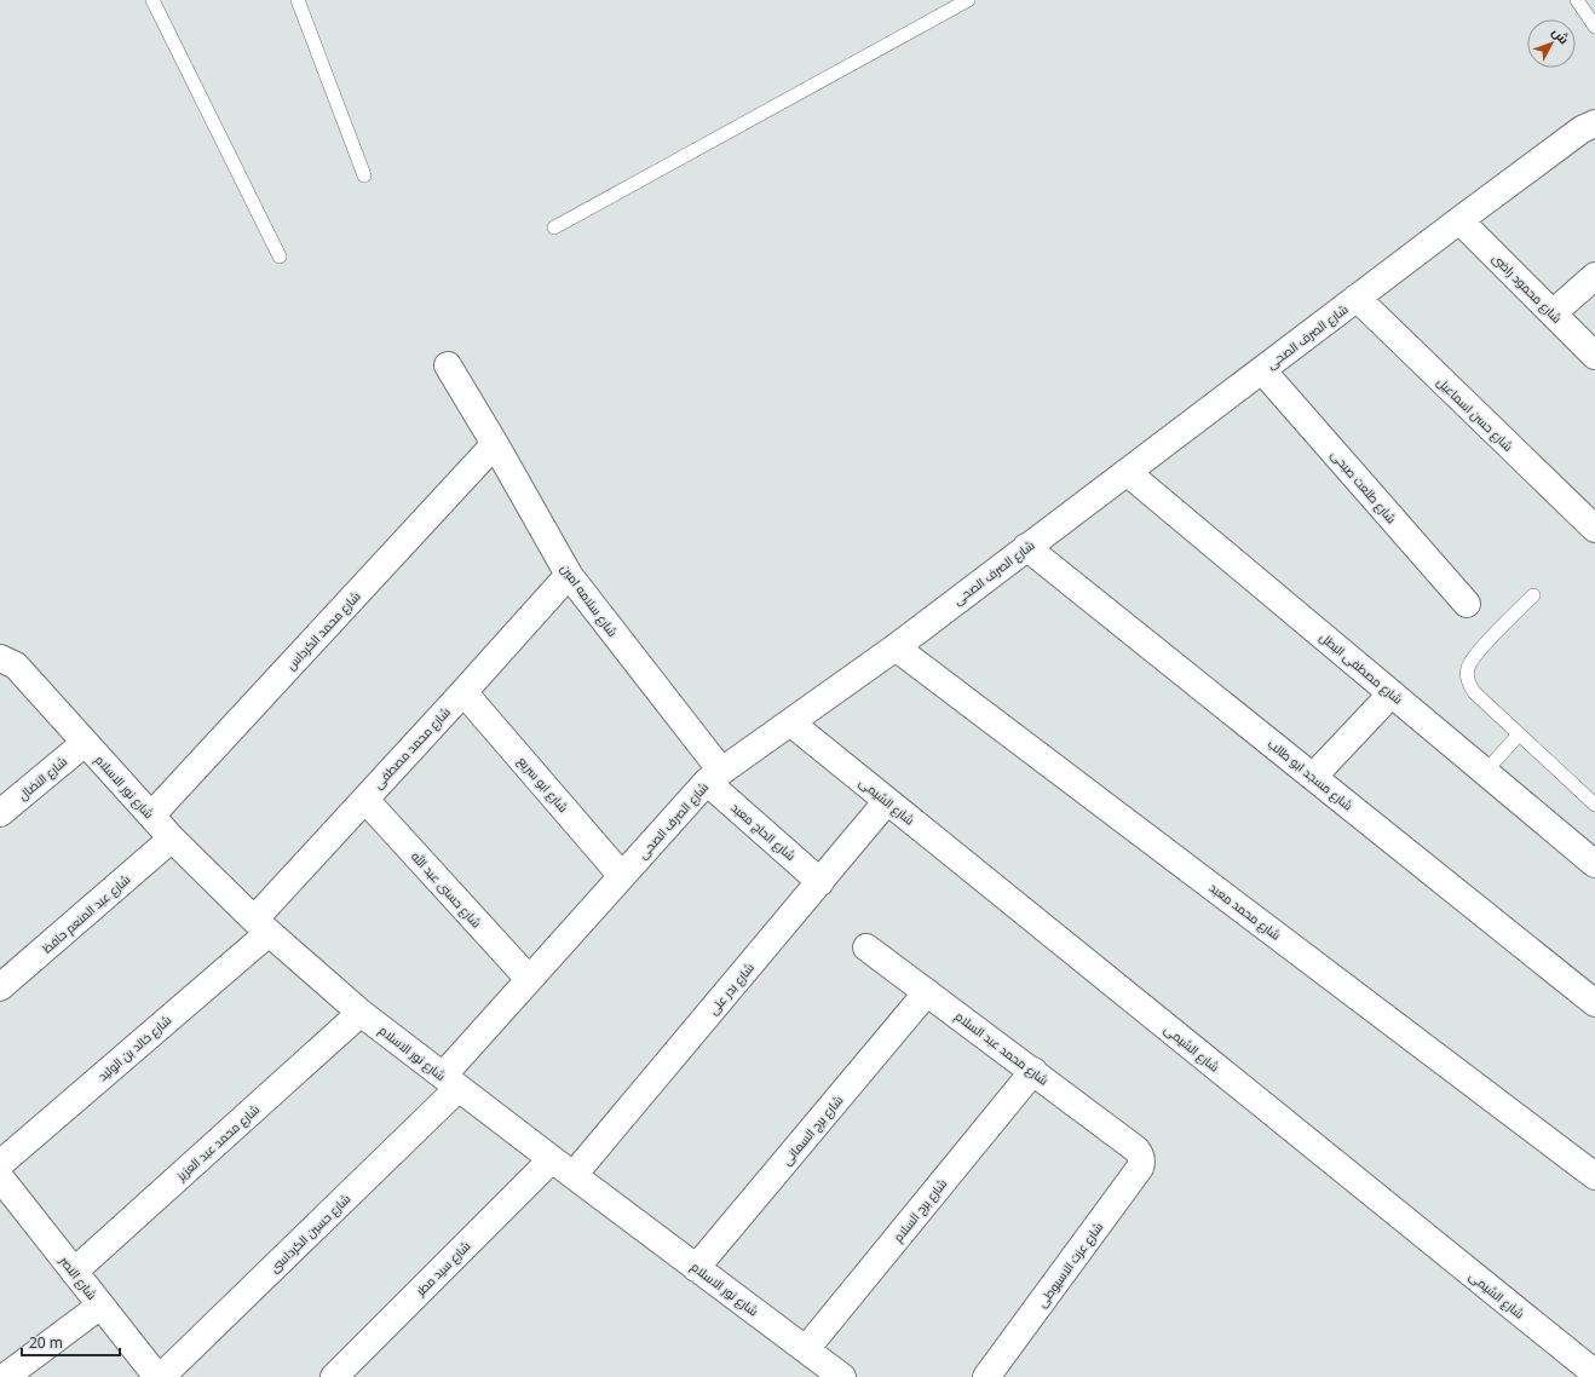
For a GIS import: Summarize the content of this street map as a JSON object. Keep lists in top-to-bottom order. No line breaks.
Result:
{"streets":{"street":["شارع محمود راضى","شارع الصرف الصحى","شارع حسن اسماعيل","شارع طلعت صبحى","شارع سلامه امين","شارع محمد الكرداس","شارع مصطفى البطل","شارع محمد مصطفى","شارع مسجد ابو طالب","شارع النضال","شارع ابو سريع","شارع نور الاسلام","شارع الشيمى","شارع الحاج معبد","شارع حسنى عبد الله","شارع محمد معبد","شارع عبد المنعم حافظ","شارع بدر على","شارع خالد بن الوليد","شارع محمد عبد السلام","شارع برج السمانى","شارع محمد عبد العزيز","شارع برج السلام","شارع حسين الكرداسى","شارع عزت الاسيوطى","شارع سيد مطر","شارع النصر"]},"crossings":[["شارع محمود راضى","شارع الصرف الصحى"],["شارع الصرف الصحى","شارع حسن اسماعيل"],["شارع الصرف الصحى","شارع طلعت صبحى"],["شارع الصرف الصحى","شارع سلامه امين"],["شارع الصرف الصحى","شارع مصطفى البطل"],["شارع الصرف الصحى","شارع مسجد ابو طالب"],["شارع الصرف الصحى","شارع ابو سريع"],["شارع الصرف الصحى","شارع نور الاسلام"],["شارع الصرف الصحى","شارع الشيمى"],["شارع الصرف الصحى","شارع الحاج معبد"],["شارع الصرف الصحى","شارع حسنى عبد الله"],["شارع الصرف الصحى","شارع محمد معبد"],["شارع الصرف الصحى","شارع حسين الكرداسى"],["شارع سلامه امين","شارع محمد الكرداس"],["شارع سلامه امين","شارع محمد مصطفى"],["شارع سلامه امين","شارع الحاج معبد"],["شارع محمد الكرداس","شارع نور الاسلام"],["شارع محمد مصطفى","شارع ابو سريع"],["شارع محمد مصطفى","شارع نور الاسلام"],["شارع محمد مصطفى","شارع حسنى عبد الله"],["شارع محمد مصطفى","شارع خالد بن الوليد"],["شارع النضال","شارع نور الاسلام"],["شارع نور الاسلام","شارع عبد المنعم حافظ"],["شارع نور الاسلام","شارع بدر على"],["شارع نور الاسلام","شارع خالد بن الوليد"],["شارع نور الاسلام","شارع برج السمانى"],["شارع نور الاسلام","شارع محمد عبد العزيز"],["شارع نور الاسلام","شارع برج السلام"],["شارع نور الاسلام","شارع حسين الكرداسى"],["شارع نور الاسلام","شارع سيد مطر"],["شارع الشيمى","شارع بدر على"],["شارع الحاج معبد","شارع بدر على"],["شارع محمد عبد السلام","شارع برج السمانى"],["شارع محمد عبد السلام","شارع برج السلام"],["شارع محمد عبد السلام","شارع عزت الاسيوطى"],["شارع محمد عبد العزيز","شارع النصر"]],"scale_bar":"20 m","north":"top right"}
